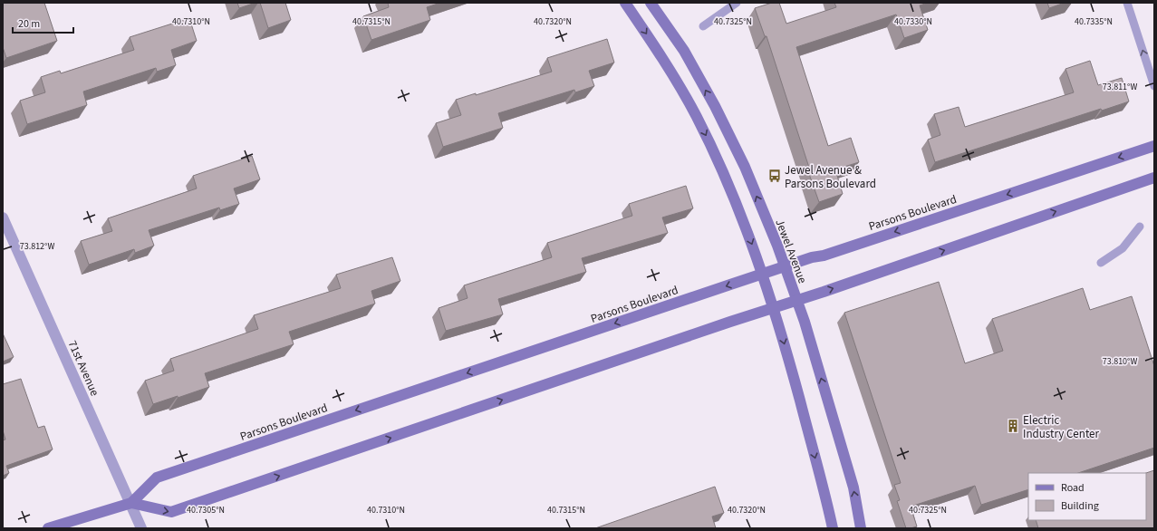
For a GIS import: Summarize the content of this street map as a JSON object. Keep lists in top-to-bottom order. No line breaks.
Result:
{"streets":{"street":["Parsons Boulevard","Jewel Avenue","71st Avenue"]},"crossings":[["Parsons Boulevard","Jewel Avenue"],["Parsons Boulevard","71st Avenue"]],"places":{"bus stop":["Jewel Avenue & Parsons Boulevard"],"building":["Electric Industry Center"]},"legend":["Road","Building"],"scale_bar":"20 m","coordinates":["40.7310°N","40.7315°N","40.7320°N","40.7325°N","40.7330°N","40.7335°N","73.811°W","73.812°W","73.810°W","40.7305°N"]}
